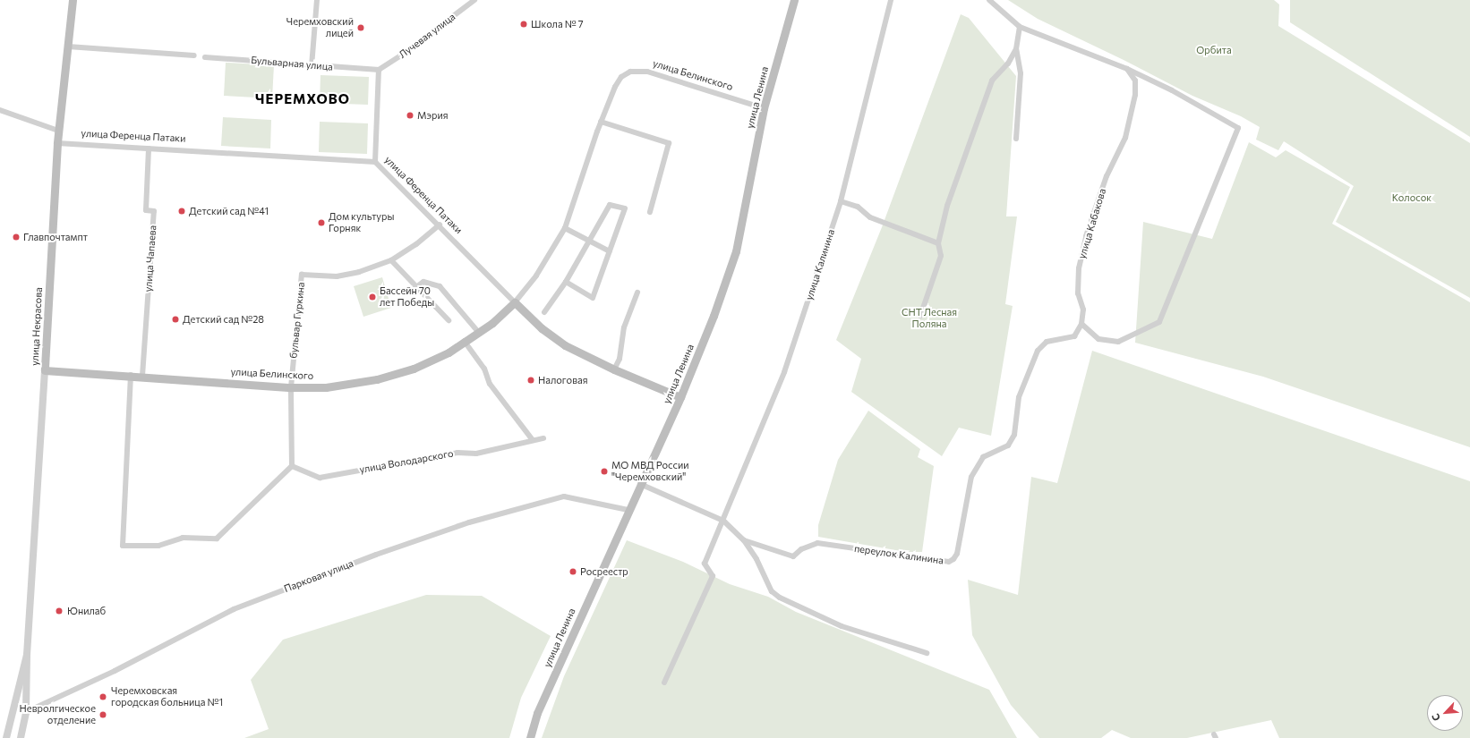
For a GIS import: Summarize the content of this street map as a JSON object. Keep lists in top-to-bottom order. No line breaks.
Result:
{"streets":{"main road":["улица Белинского","улица Ленина","улица Ференца Патаки","улица Некрасова"],"street":["Лучевая улица","Бульварная улица","улица Кабакова","улица Чапаева","улица Калинина","бульвар Гуркина","улица Володарского","переулок Калинина","Парковая улица"]},"crossings":[["Лучевая улица","Бульварная улица"],["улица Белинского","улица Ленина"],["улица Белинского","улица Ференца Патаки"],["улица Белинского","улица Чапаева"],["улица Белинского","бульвар Гуркина"],["улица Белинского","улица Некрасова"],["улица Ленина","улица Ференца Патаки"],["улица Ленина","Парковая улица"],["улица Ференца Патаки","улица Чапаева"],["улица Ференца Патаки","улица Некрасова"],["улица Кабакова","переулок Калинина"],["бульвар Гуркина","улица Володарского"],["улица Некрасова","Парковая улица"]],"districts":["ЧЕРЕМХОВО"],"parks":["Орбита","Колосок","СНТ Лесная Поляна"],"places":["Школа № 7","Черемховский лицей","Мэрия","Детский сад №41","Дом культуры Горняк","Главпочтампт","Бассейн 70 лет Победы","Детский сад №28","Налоговая","МО МВД России \"Черемховский\"","Росреестр","Юнилаб","Черемховская городская больница №1","Невролгическое отделение"],"north":"bottom left"}
